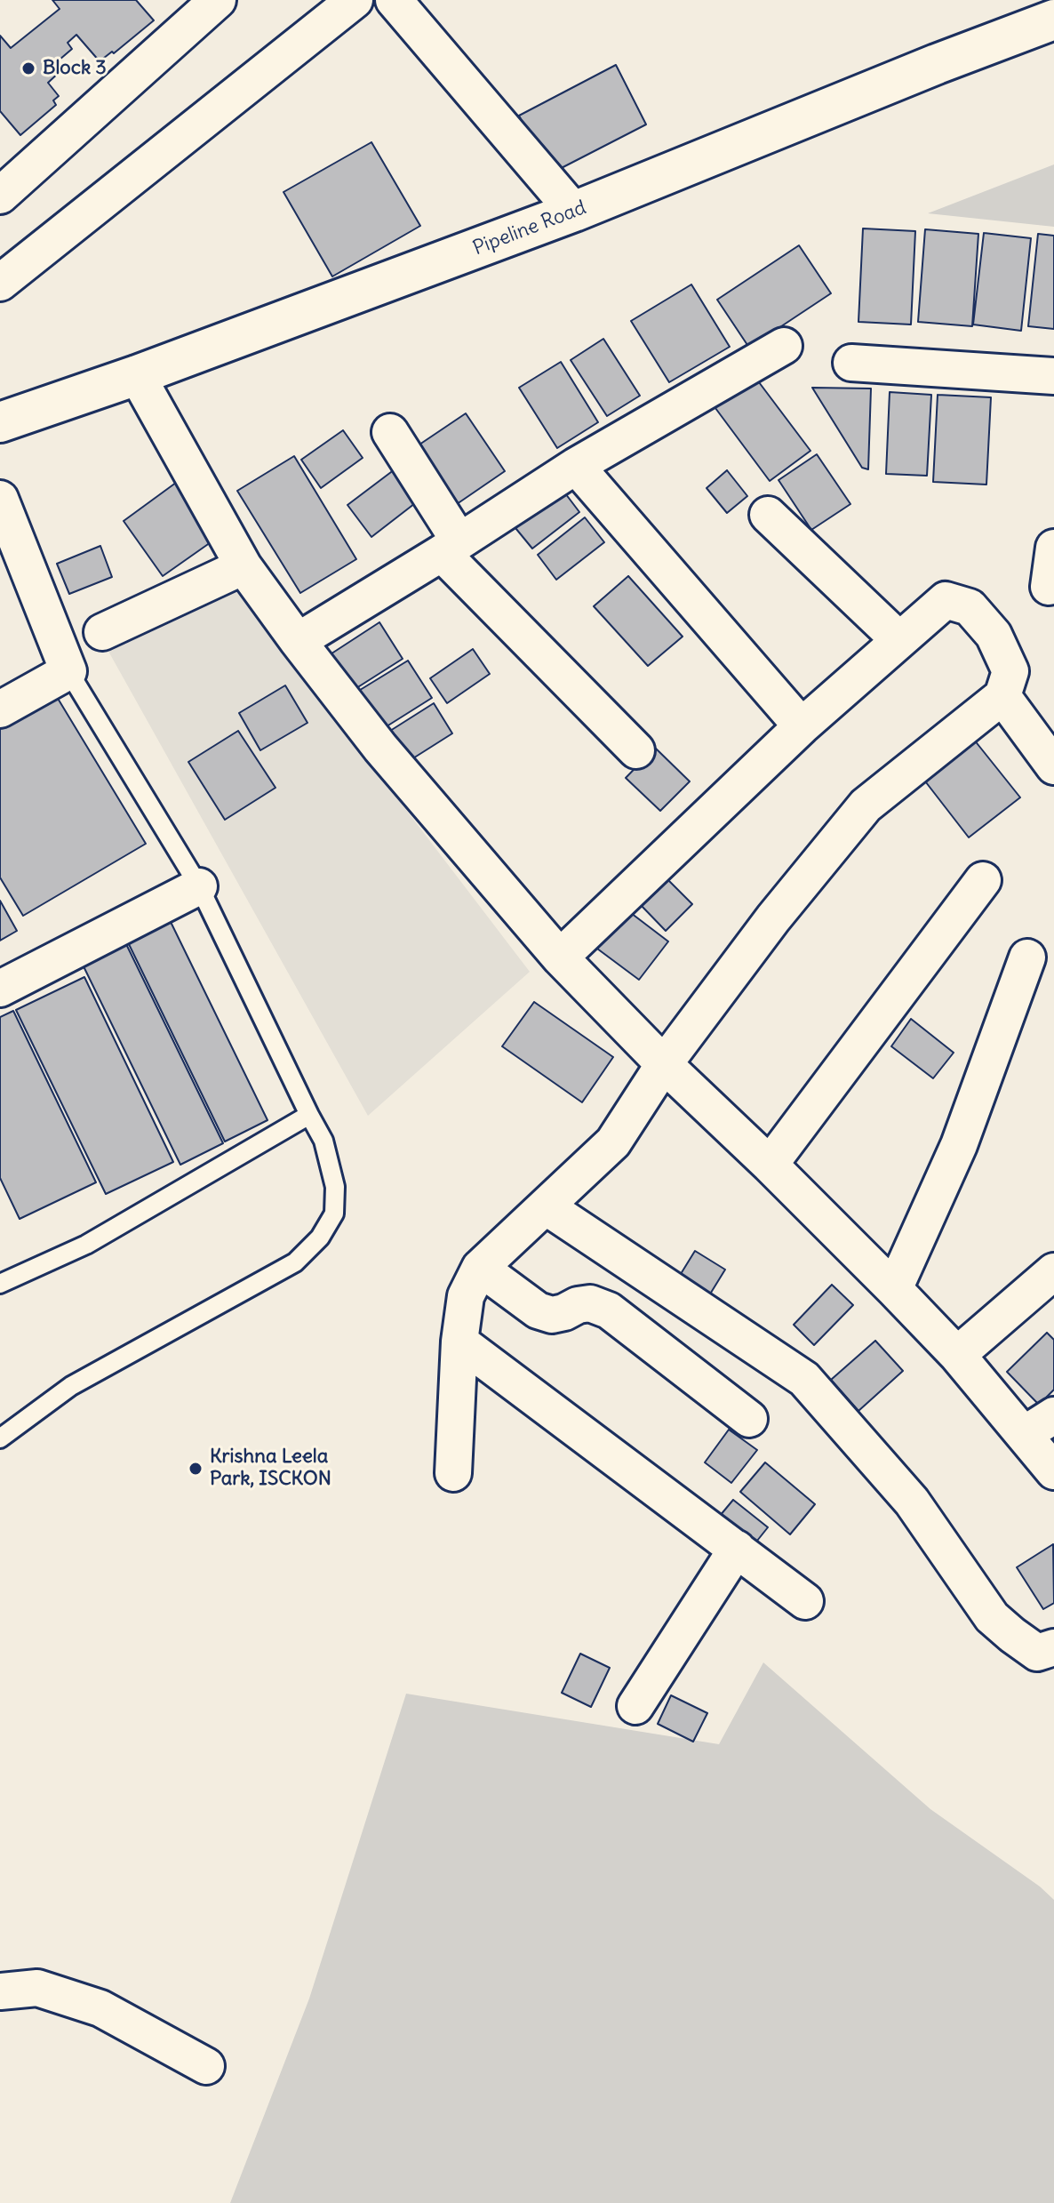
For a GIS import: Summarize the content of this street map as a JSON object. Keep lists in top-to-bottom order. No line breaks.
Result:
{"streets":{"street":["Pipeline Road"]},"places":["Block 3","Krishna Leela Park, ISCKON"]}
